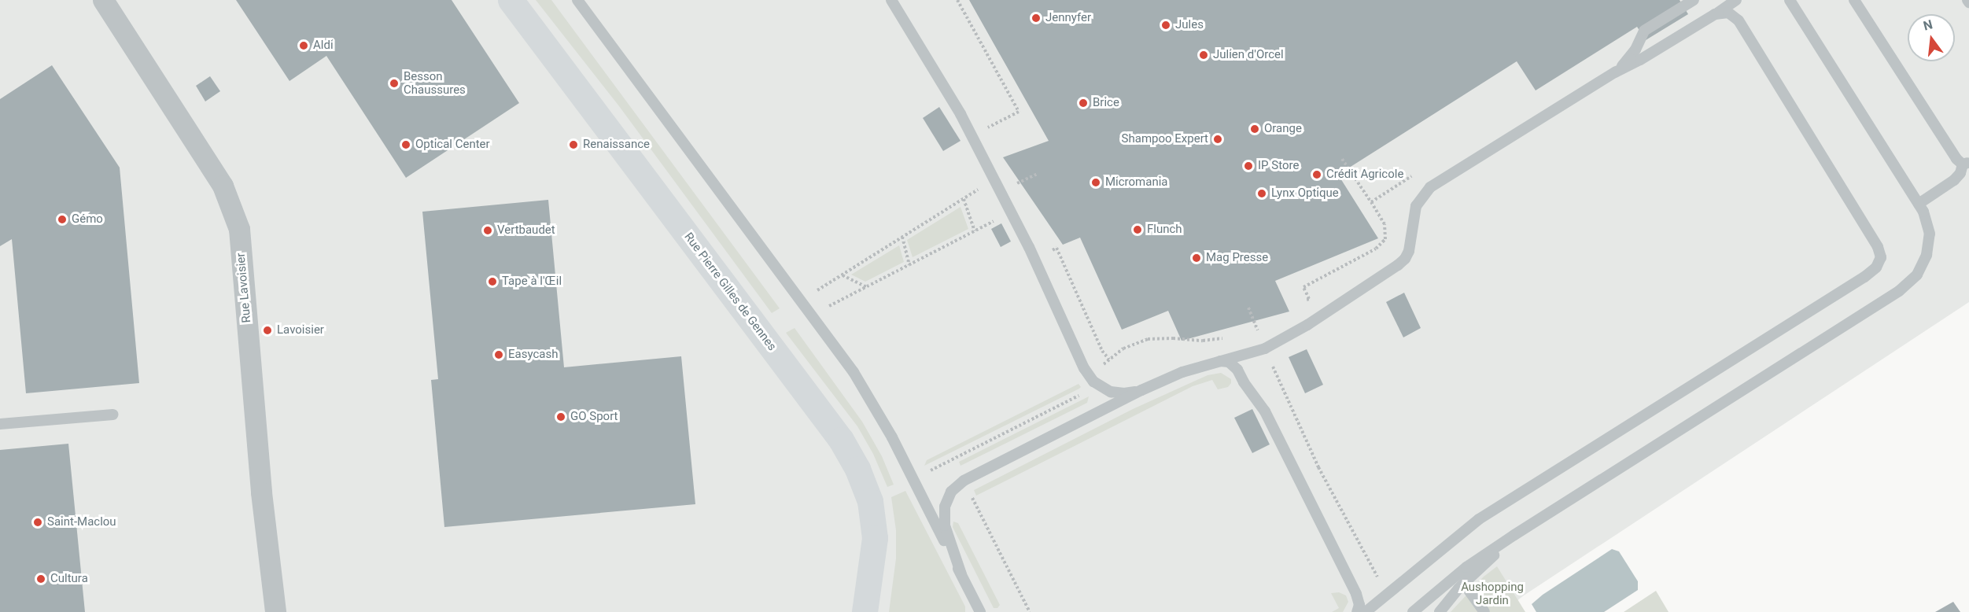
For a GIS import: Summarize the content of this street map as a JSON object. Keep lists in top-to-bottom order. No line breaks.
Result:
{"streets":{"street":["Rue Lavoisier","Rue Pierre Gilles de Gennes"]},"parks":["Aushopping Jardin"],"places":["Jennyfer","Jules","Aldi","Julien d'Orcel","Besson Chaussures","Brice","Orange","Shampoo Expert","Optical Center","Renaissance","IP Store","Crédit Agricole","Micromania","Lynx Optique","Gémo","Flunch","Vertbaudet","Mag Presse","Tape à l'Œil","Lavoisier","Easycash","GO Sport","Saint-Maclou","Cultura"],"north":"top"}
